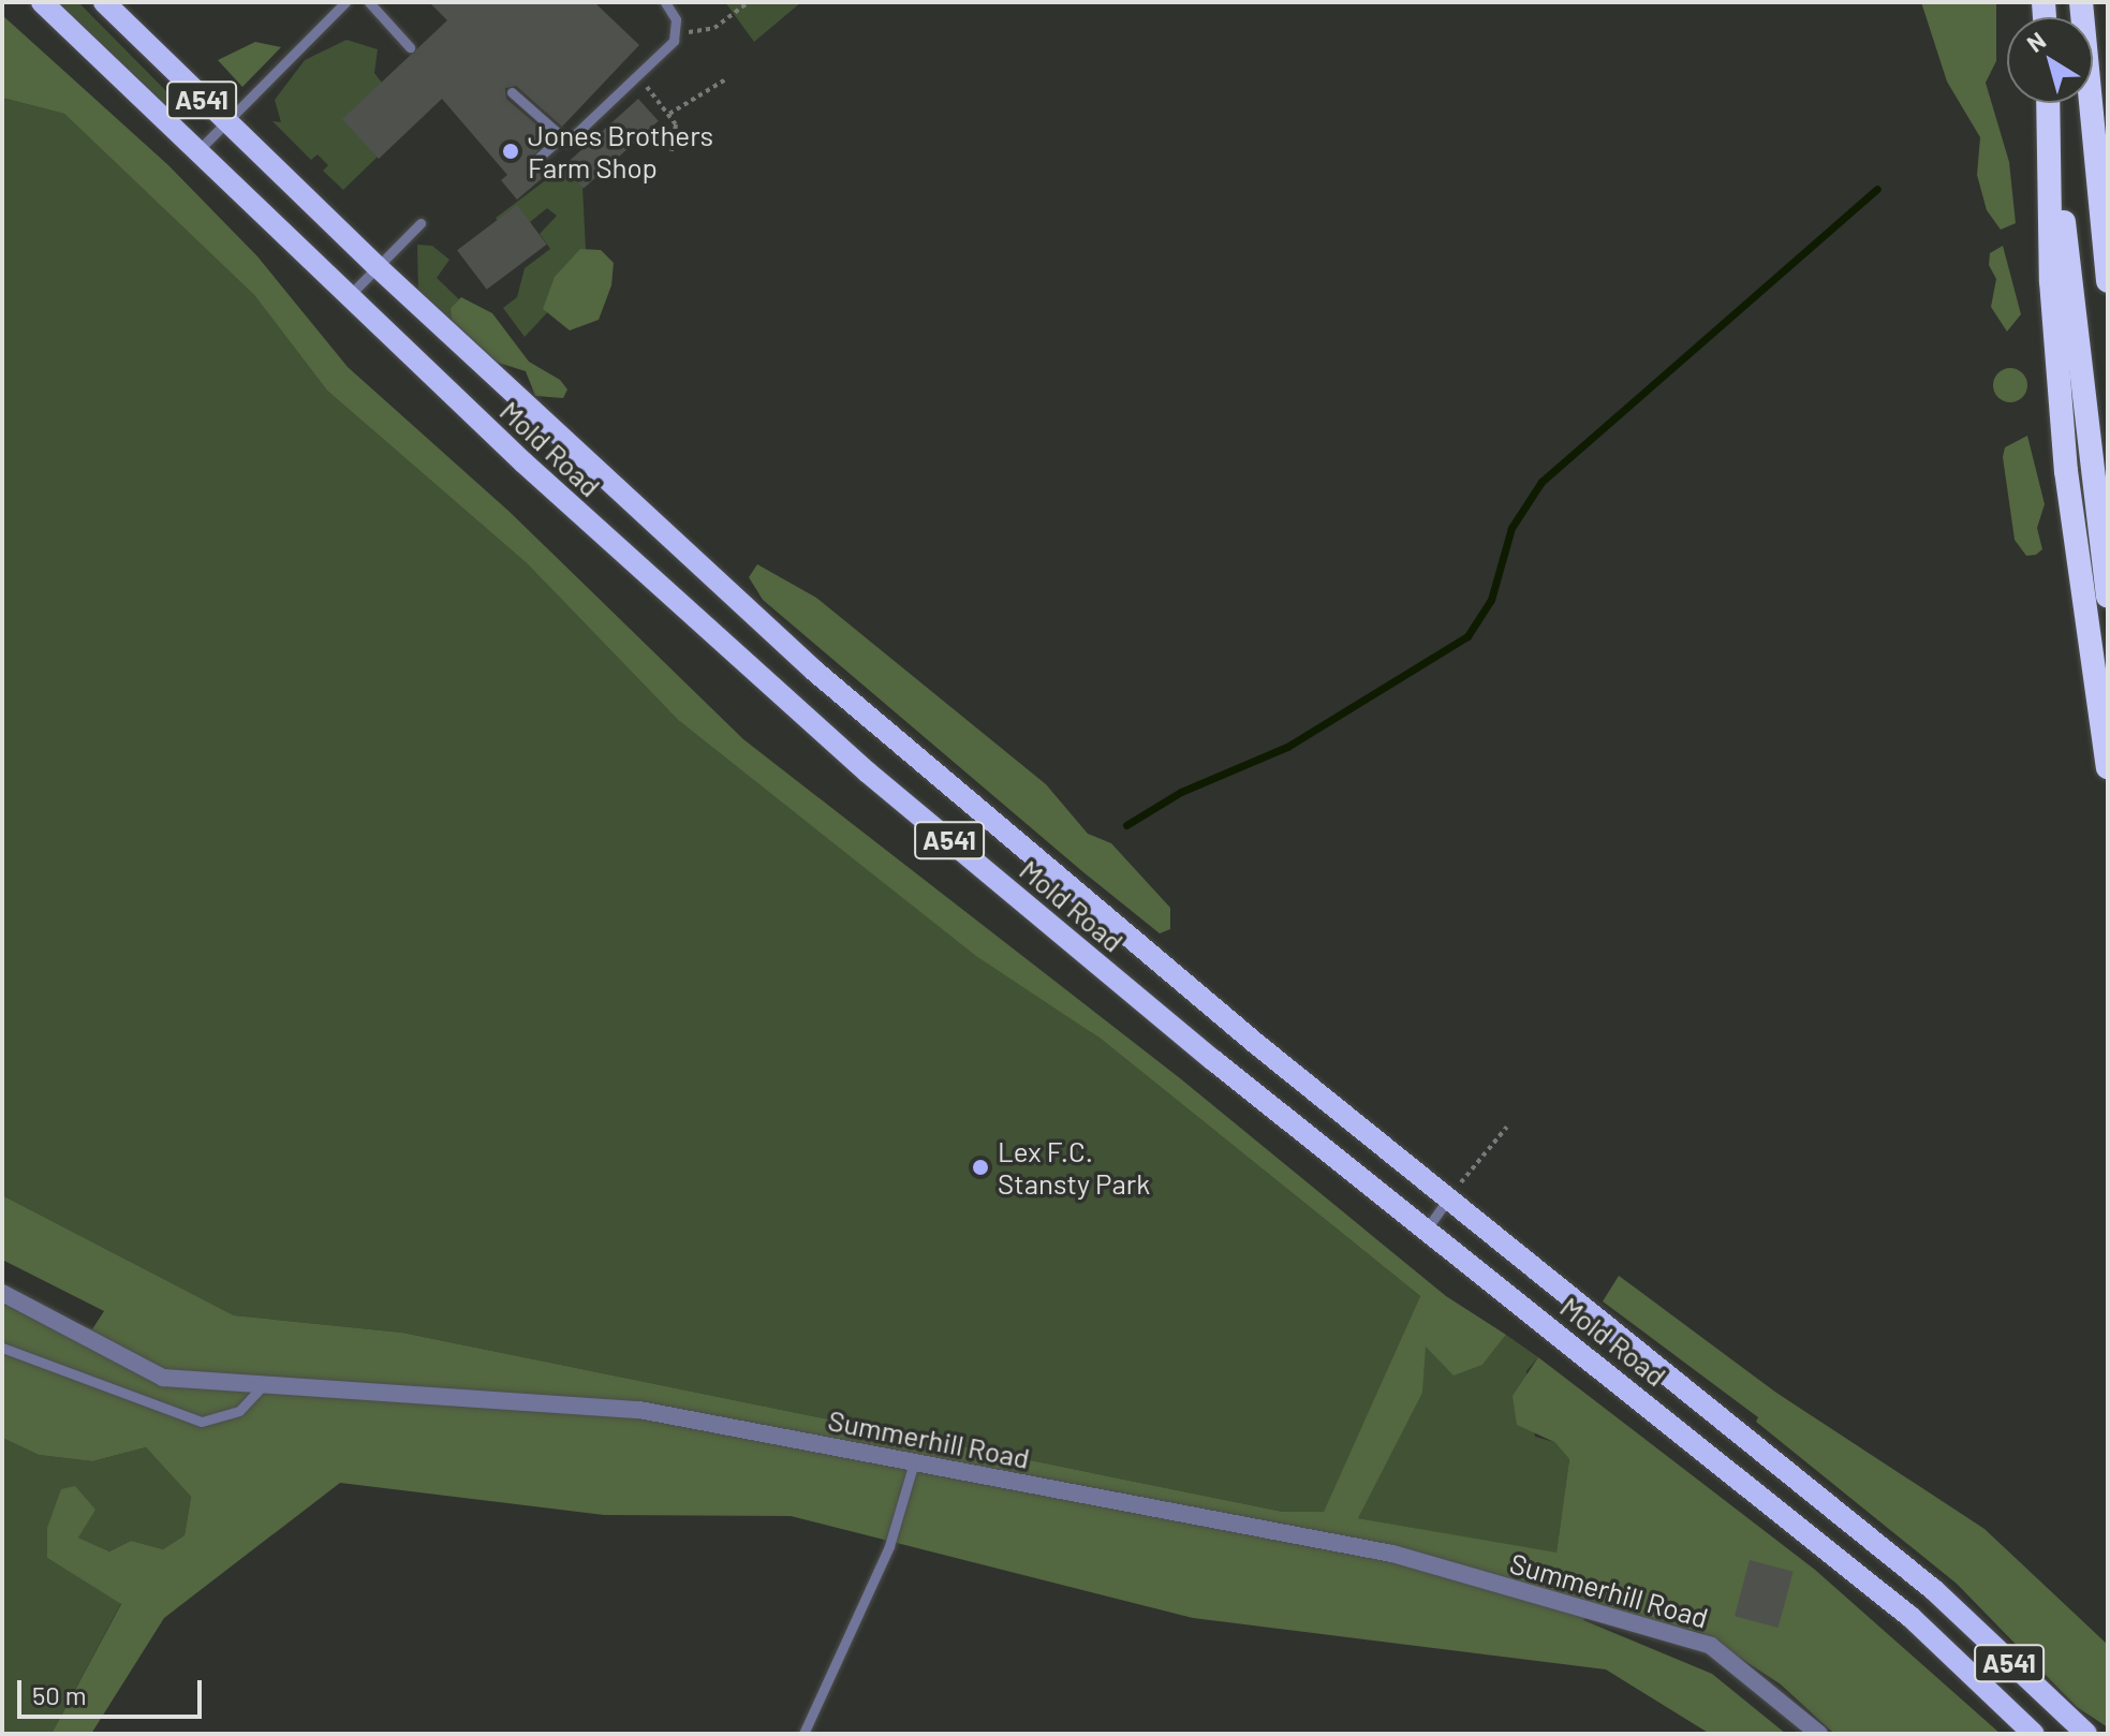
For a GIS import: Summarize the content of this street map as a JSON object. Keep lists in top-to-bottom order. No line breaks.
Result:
{"streets":{"main road":["A541","Mold Road"],"street":["Summerhill Road"]},"places":["Jones Brothers Farm Shop","Lex F.C. Stansty Park"],"scale_bar":"50 m","north":"top left"}
